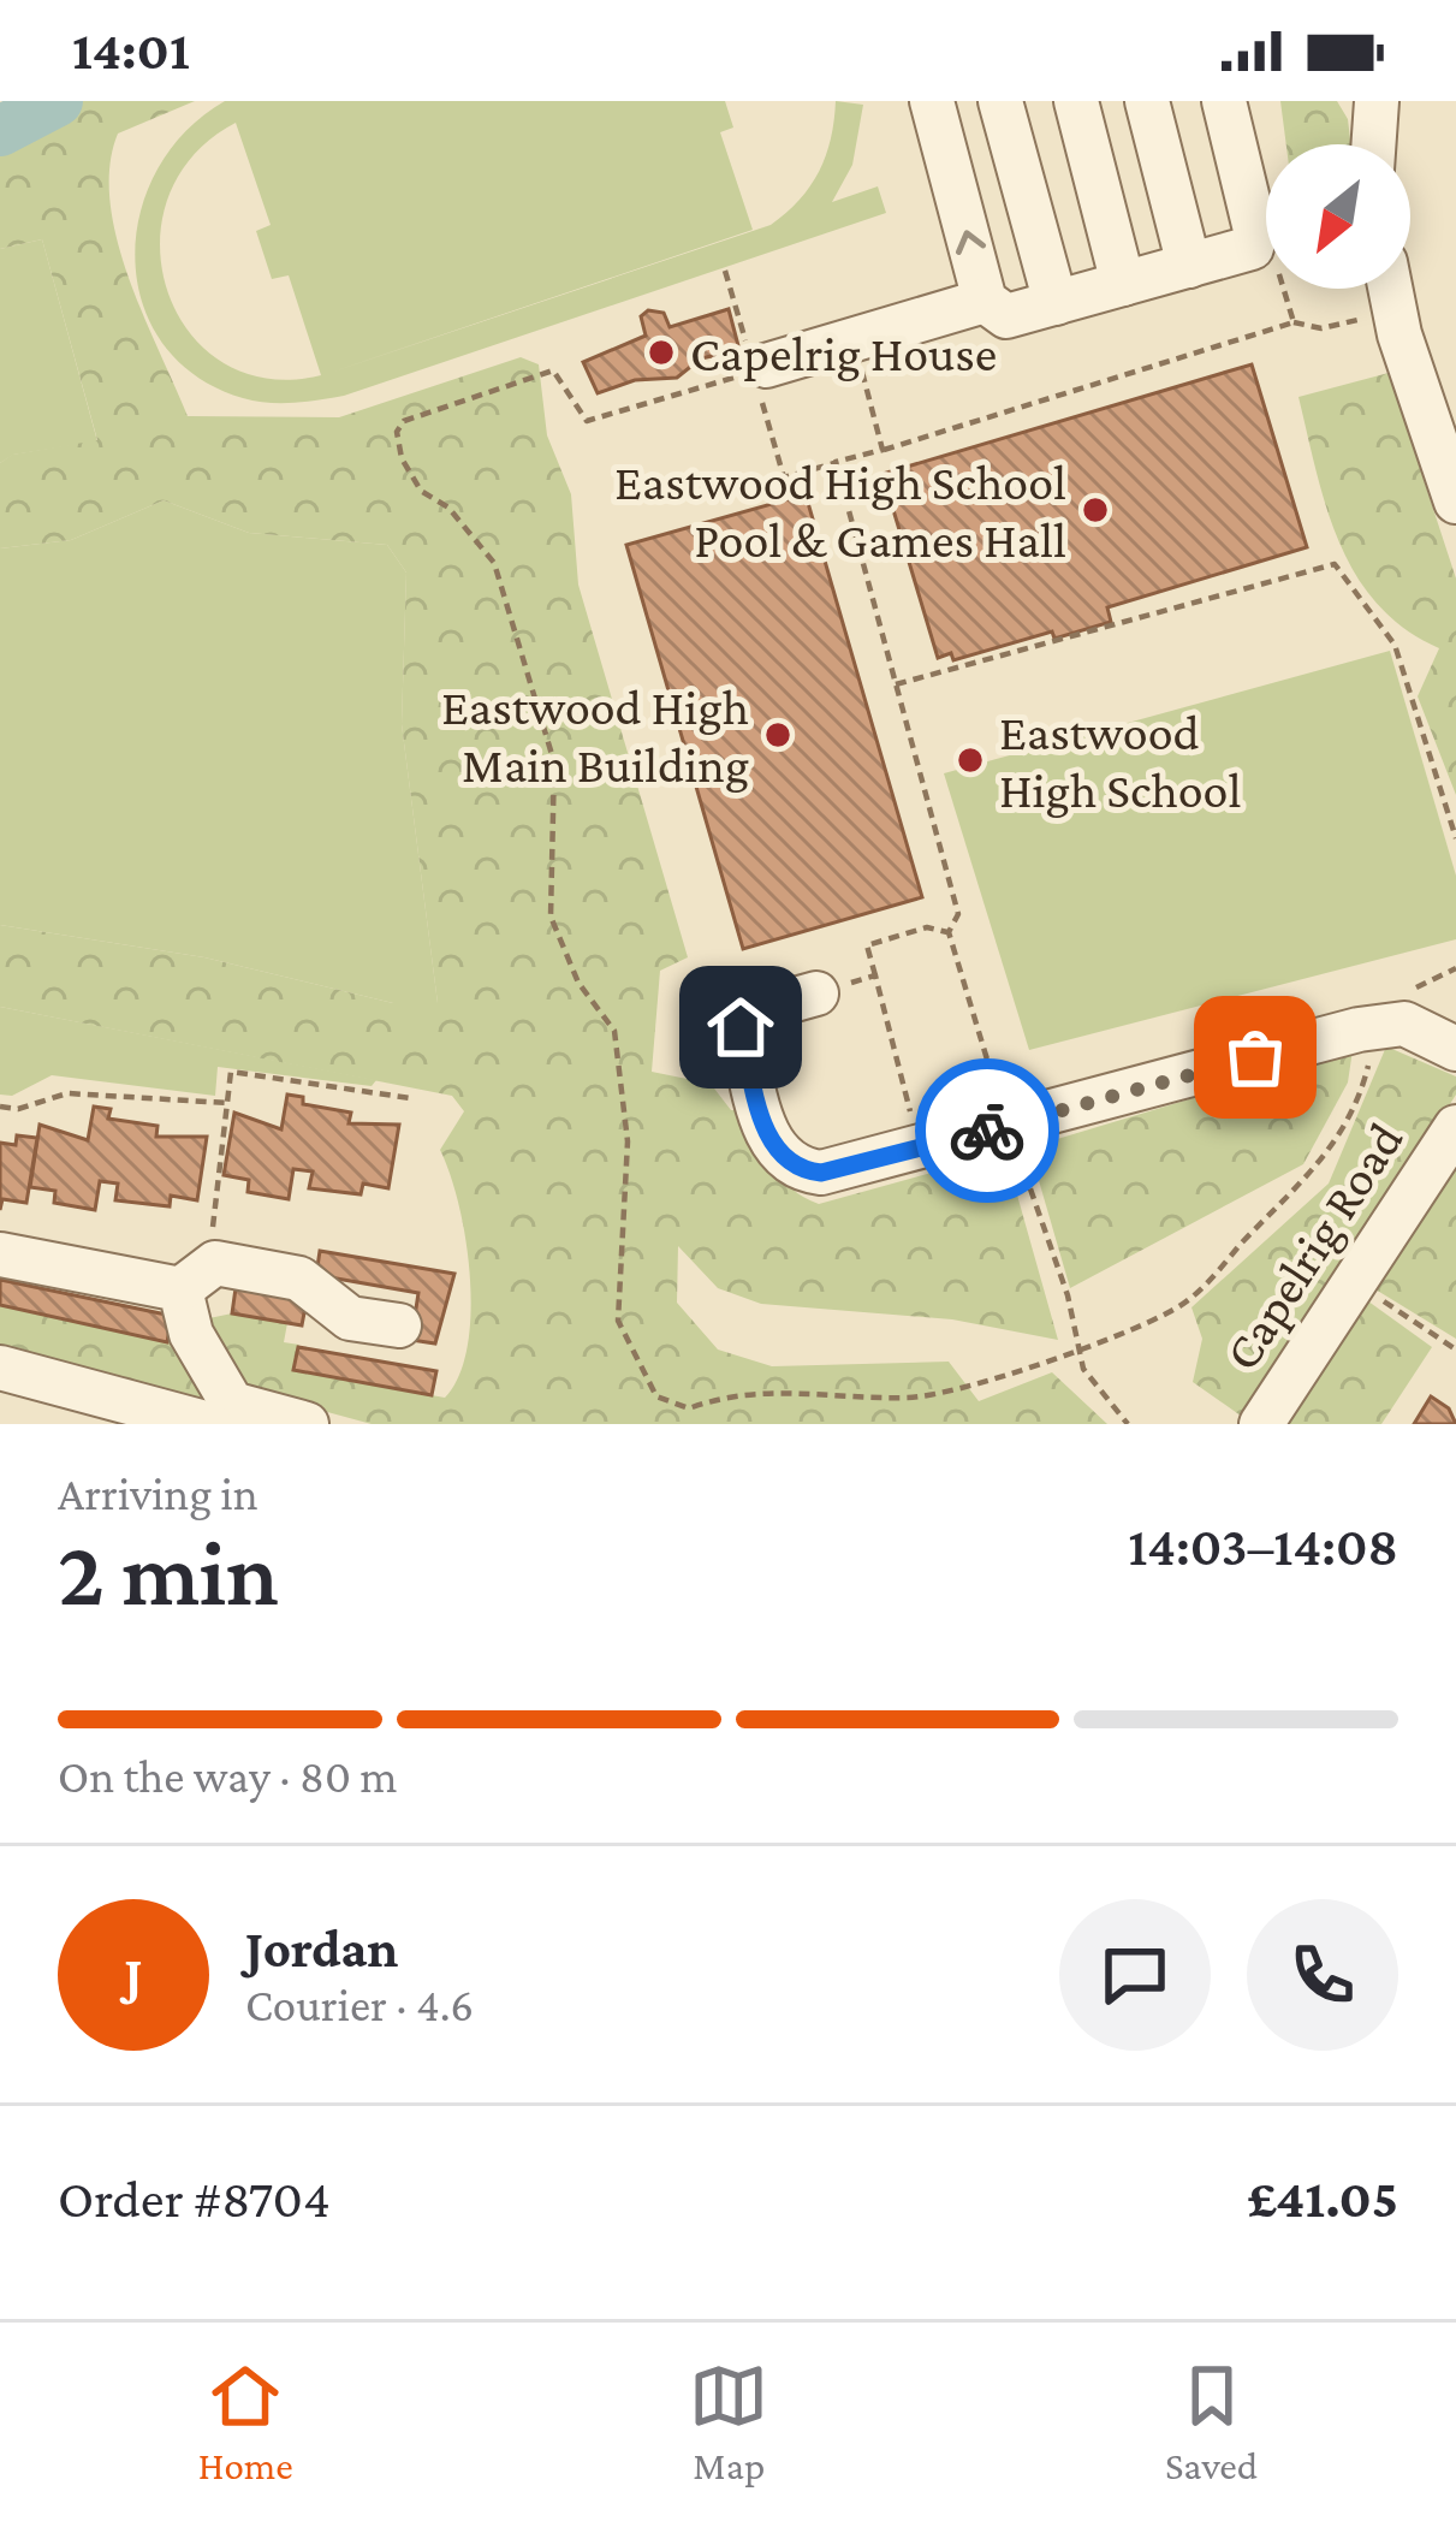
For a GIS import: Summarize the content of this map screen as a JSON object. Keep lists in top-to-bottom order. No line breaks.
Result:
{"streets":{"street":["Capelrig Road"]},"places":["Capelrig House","Eastwood High School Pool & Games Hall","Eastwood High Main Building","Eastwood High School"],"north":"bottom left","page":{"status":"14:01","heading":["2 min","Arriving in","14:03–14:08"],"panel":["Jordan","Courier · 4.6","Order #8704","£41.05"],"bar":"On the way · 80 m","round":"J","tabs":["Home","Map","Saved"]}}
